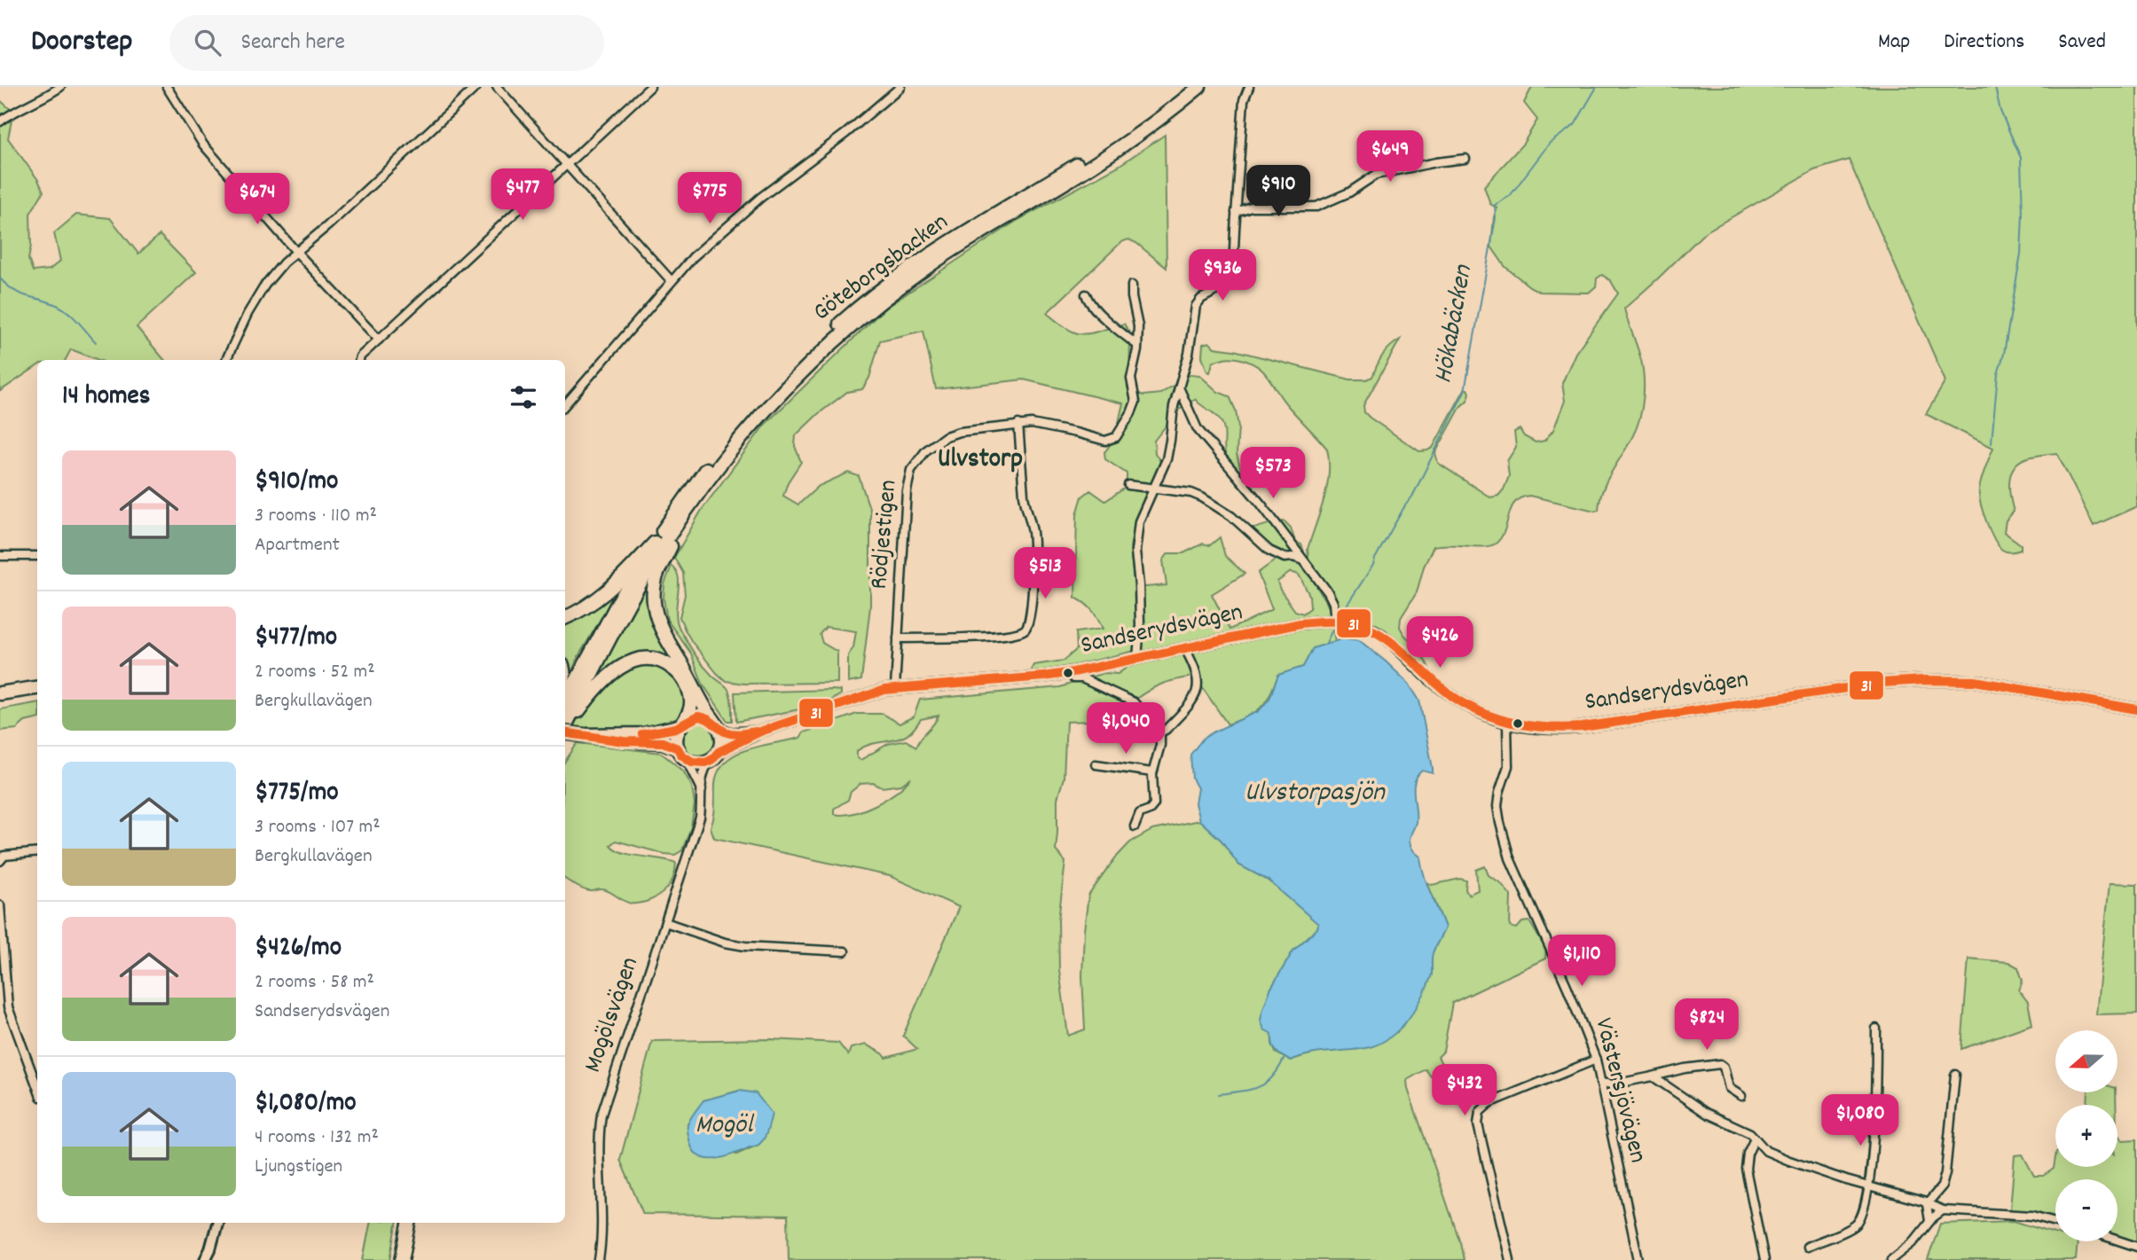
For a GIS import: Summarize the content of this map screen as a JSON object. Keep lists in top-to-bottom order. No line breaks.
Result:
{"streets":{"highway":["Göteborgsbacken"],"street":["Rödjestigen","Sandserydsvägen","Mogölsvägen","Västersjövägen"]},"crossings":[["Rödjestigen","Sandserydsvägen"],["Sandserydsvägen","Mogölsvägen"],["Sandserydsvägen","Västersjövägen"]],"districts":["Ulvstorp"],"water":["Hökabäcken","Ulvstorpasjön","Mogöl"],"lines":["transit line 31"],"north":"left","page":{"header":"Doorstep","search":"Search here","nav":["Map","Directions","Saved"],"price":["$649","$910","$477","$775","$674","$936","$573","$513","$426","$1,040","$1,110","$824","$432","$1,080"],"heading":"14 homes","list":[{"name":"$910/mo","note":"3 rooms · 110 m² · Apartment"},{"name":"$477/mo","note":"2 rooms · 52 m² · Bergkullavägen"},{"name":"$775/mo","note":"3 rooms · 107 m² · Bergkullavägen"},{"name":"$426/mo","note":"2 rooms · 58 m² · Sandserydsvägen"},{"name":"$1,080/mo","note":"4 rooms · 132 m² · Ljungstigen"}],"map_buttons":["+","−"]}}
